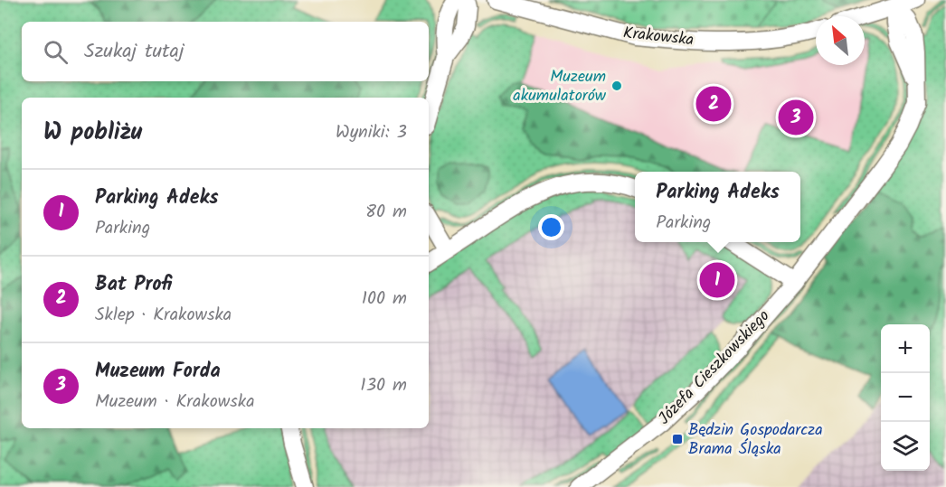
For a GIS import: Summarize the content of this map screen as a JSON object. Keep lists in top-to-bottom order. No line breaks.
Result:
{"streets":{"street":["Krakowska","Józefa Cieszkowskiego"]},"places":{"other":["Muzeum akumulatorów"],"transit":["Będzin Gospodarcza Brama Śląska"]},"north":"top left","page":{"search":"Szukaj tutaj","pins":["2","3","1"],"heading":["W pobliżu","Wyniki: 3"],"list":[{"mark":"1","name":"Parking Adeks","note":"Parking","value":"80 m"},{"mark":"2","name":"Bat Profi","note":"Sklep · Krakowska","value":"100 m"},{"mark":"3","name":"Muzeum Forda","note":"Muzeum · Krakowska","value":"130 m"}],"popup":["Parking Adeks","Parking"],"map_buttons":["+","−"]}}
